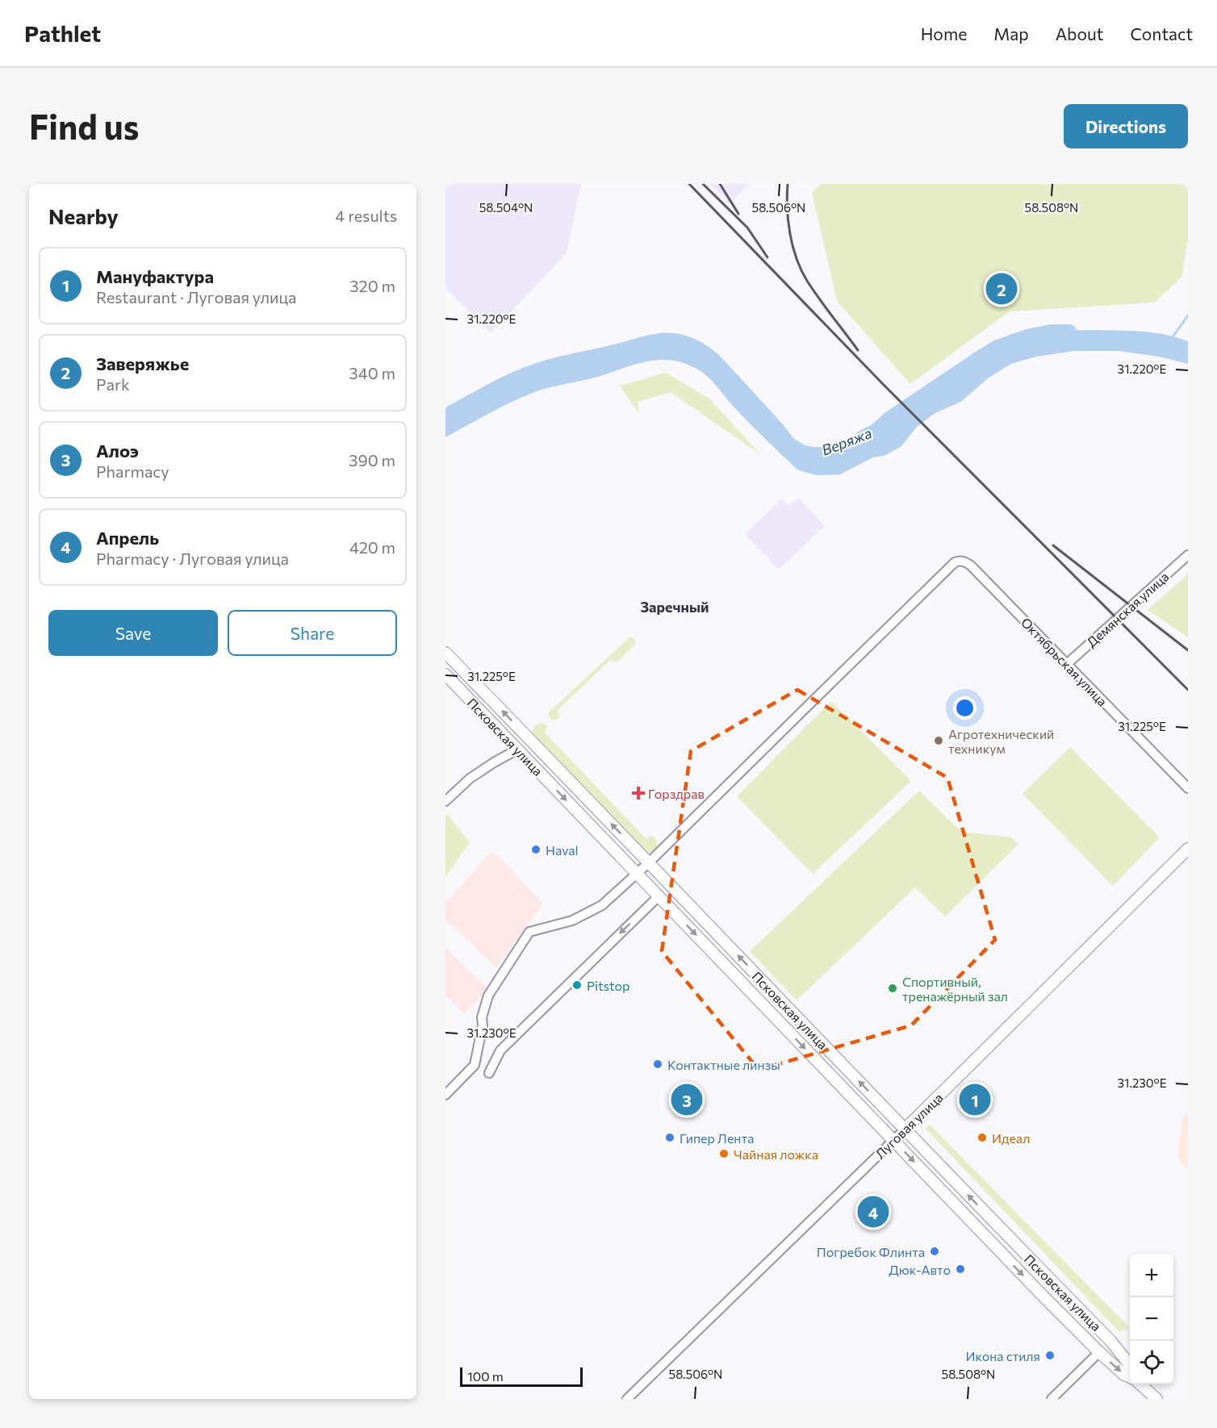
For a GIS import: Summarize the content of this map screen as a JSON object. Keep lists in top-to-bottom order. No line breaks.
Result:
{"streets":{"main road":["Псковская улица","Луговая улица"],"street":["Демянская улица","Октябрьская улица"]},"crossings":[["Демянская улица","Октябрьская улица"],["Октябрьская улица","Псковская улица"],["Псковская улица","Луговая улица"]],"districts":["Заречный"],"water":["Веряжа"],"places":{"other":["Агротехнический техникум","Haval","Pitstop","Спортивный, тренажёрный зал","Контактные линзы","Гипер Лента","Идеал","Чайная ложка","Погребок Флинта","Дюк-Авто","Икона стиля"],"health":["Горздрав"]},"scale_bar":"100 m","page":{"header":"Pathlet","nav":["Home","Map","About","Contact"],"buttons":["Directions",["Save","Share"]],"title":"Find us","heading":["Nearby","4 results"],"list":[{"mark":"1","name":"Мануфактура","note":"Restaurant · Луговая улица","value":"320 m"},{"mark":"2","name":"Заверяжье","note":"Park","value":"340 m"},{"mark":"3","name":"Алоэ","note":"Pharmacy","value":"390 m"},{"mark":"4","name":"Апрель","note":"Pharmacy · Луговая улица","value":"420 m"}],"pins":["2","1","3","4"],"map_buttons":["+","−"],"scale":"100 m"},"coordinates":["58.504°N","58.506°N","58.508°N","31.220°E","31.225°E","31.230°E"]}
